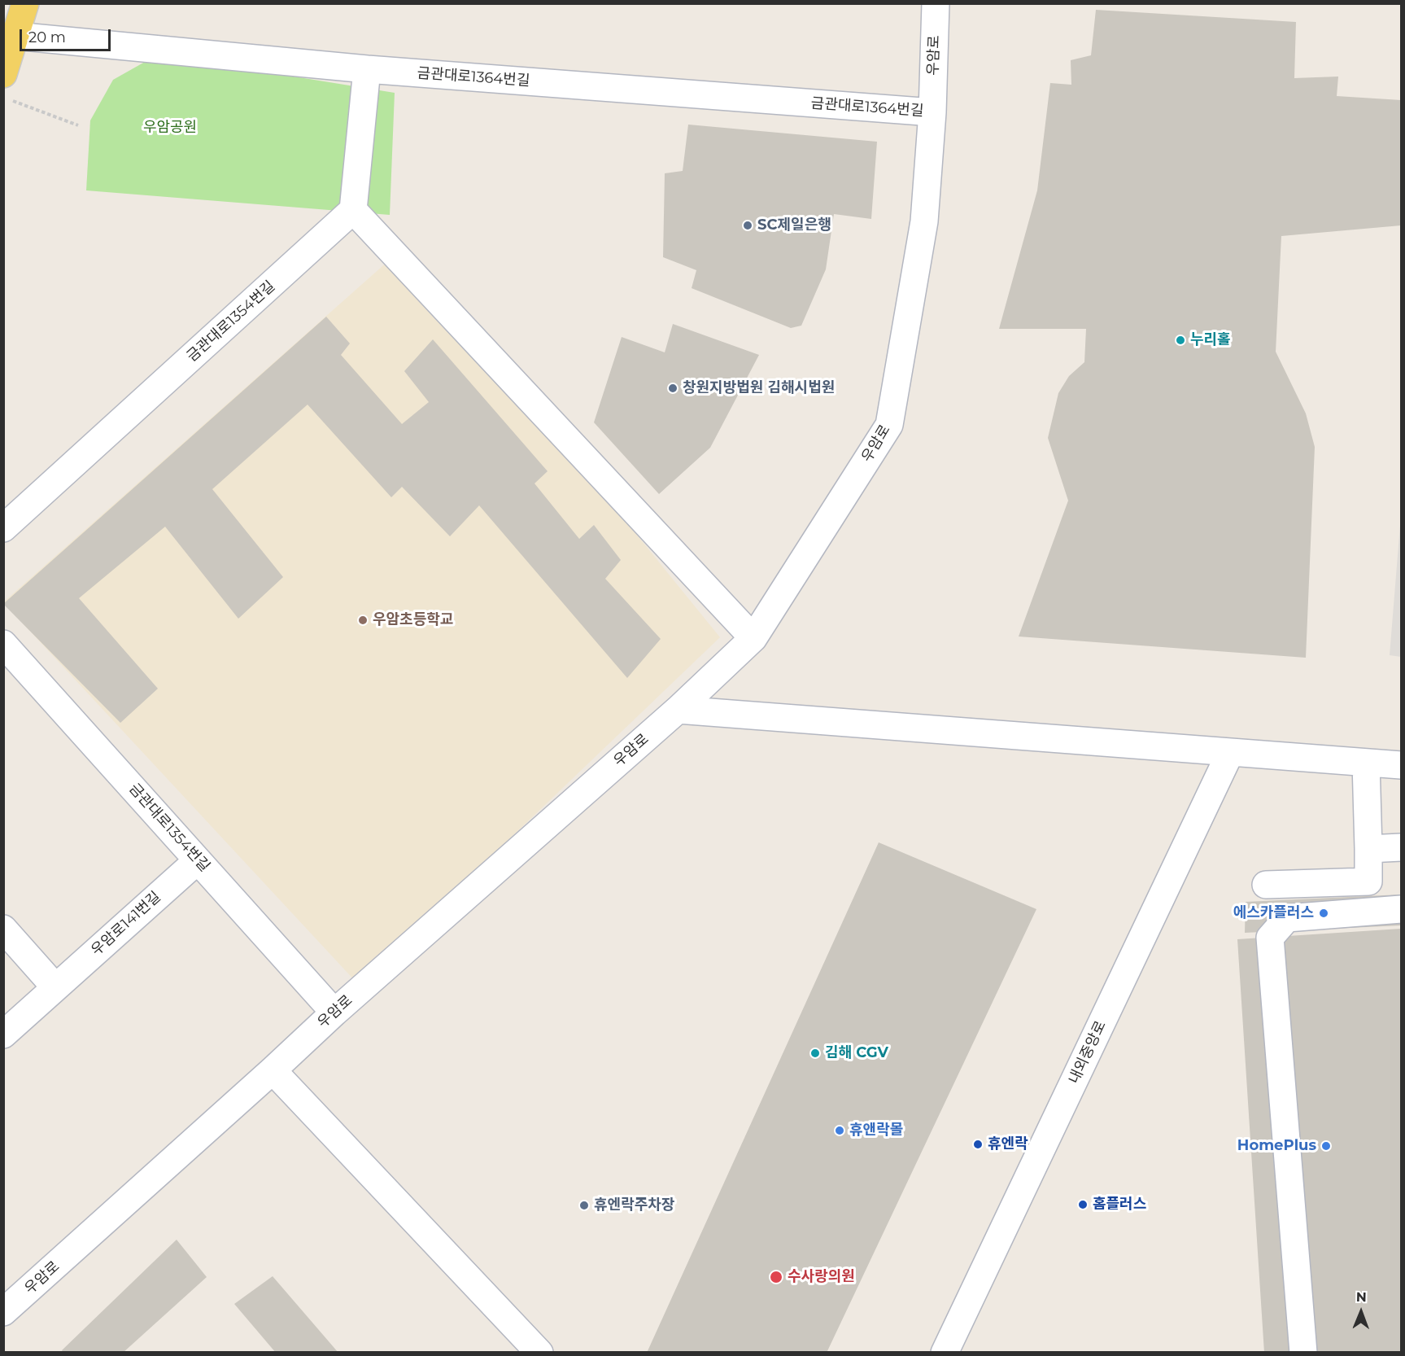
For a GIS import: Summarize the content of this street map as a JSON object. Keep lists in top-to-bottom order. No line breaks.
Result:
{"streets":{"street":["우암로","금관대로1364번길","금관대로1354번길","우암로141번길","내외중앙로"]},"crossings":[["우암로","금관대로1364번길"],["우암로","금관대로1354번길"],["금관대로1354번길","우암로141번길"]],"parks":["우암공원"],"places":["SC제일은행","누리홀","창원지방법원 김해시법원","우암초등학교","에스카플러스","김해 CGV","휴앤락몰","휴엔락","HomePlus","홈플러스","휴엔락주차장","수사랑의원"],"scale_bar":"20 m","north":"top"}
